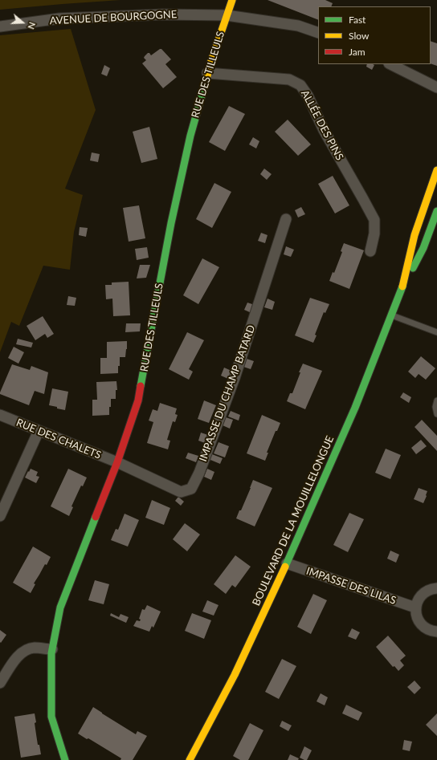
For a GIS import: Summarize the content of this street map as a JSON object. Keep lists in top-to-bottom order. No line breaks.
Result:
{"streets":{"street":["AVENUE DE BOURGOGNE","RUE DES TILLEULS","ALLÉE DES PINS","IMPASSE DU CHAMP BATARD","RUE DES CHALETS","BOULEVARD DE LA MOUILLELONGUE","IMPASSE DES LILAS"]},"crossings":[["AVENUE DE BOURGOGNE","RUE DES TILLEULS"],["RUE DES TILLEULS","ALLÉE DES PINS"],["RUE DES TILLEULS","IMPASSE DU CHAMP BATARD"],["RUE DES TILLEULS","RUE DES CHALETS"],["IMPASSE DU CHAMP BATARD","RUE DES CHALETS"],["BOULEVARD DE LA MOUILLELONGUE","IMPASSE DES LILAS"]],"legend":["Fast","Slow","Jam"],"north":"right"}
